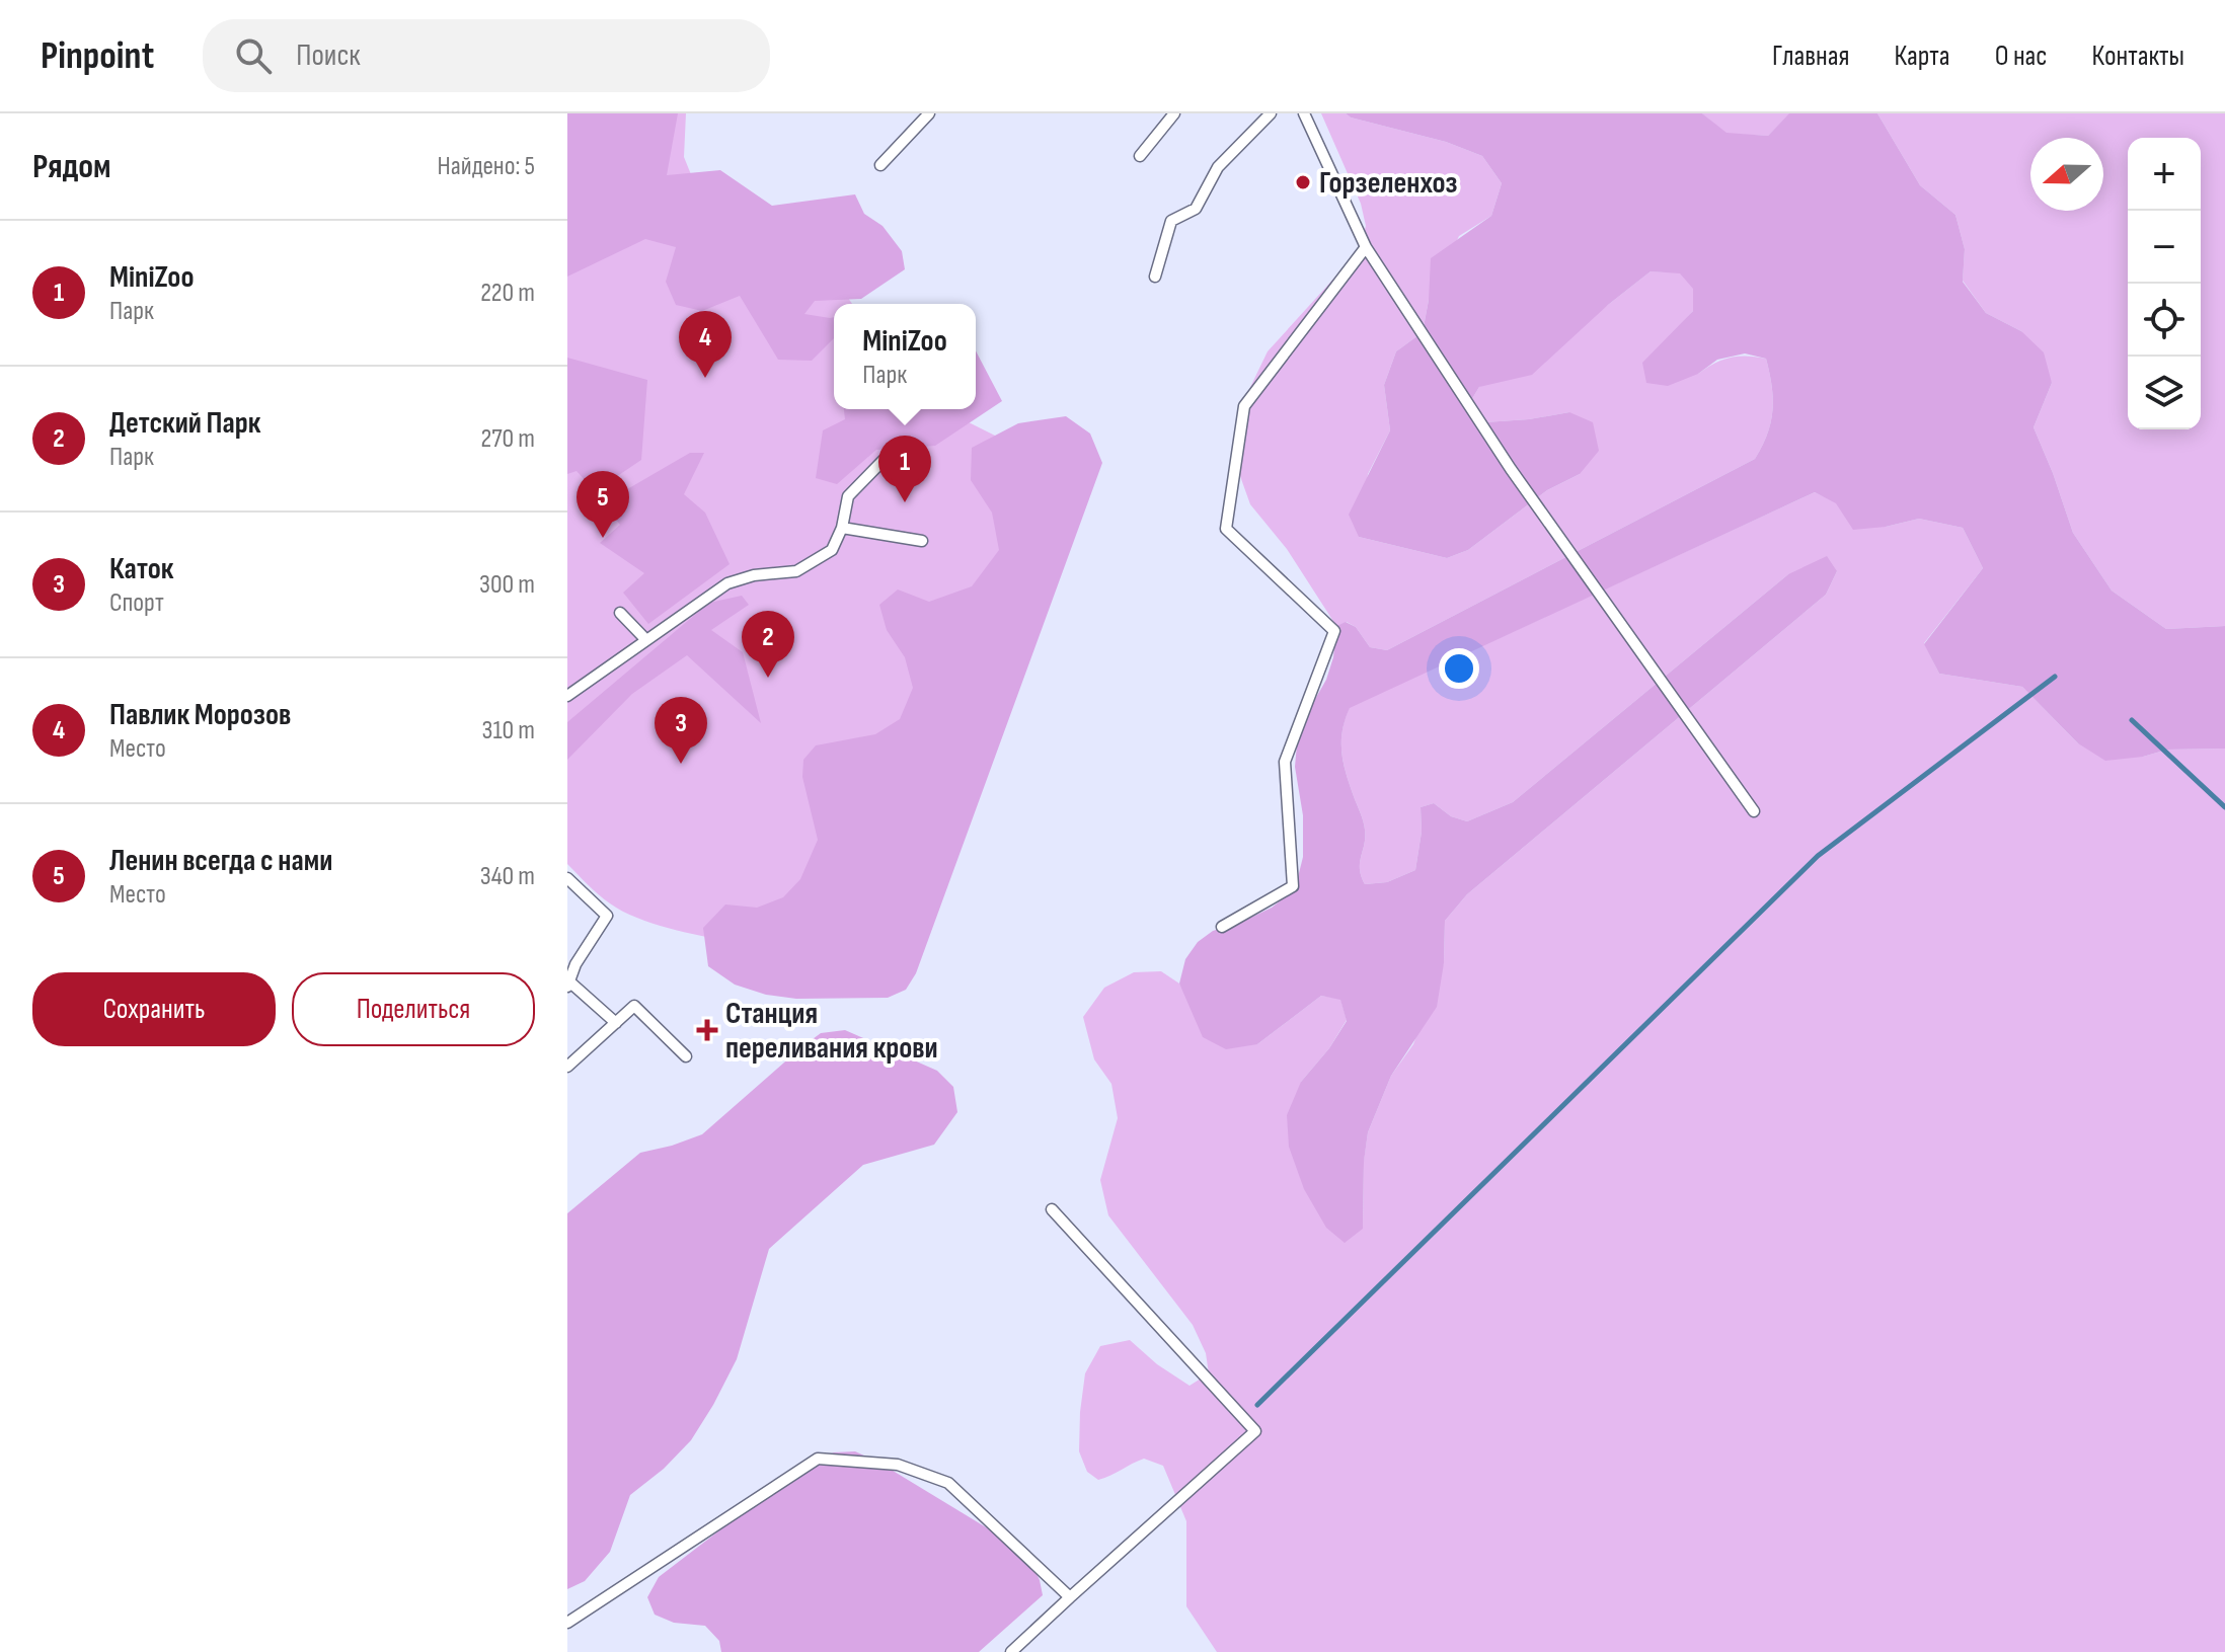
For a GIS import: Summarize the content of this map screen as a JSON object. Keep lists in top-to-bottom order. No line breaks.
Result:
{"places":{"other":["Горзеленхоз"],"health":["Станция переливания крови"]},"north":"left","page":{"header":"Pinpoint","search":"Поиск","nav":["Главная","Карта","О нас","Контакты"],"heading":["Рядом","Найдено: 5"],"map_buttons":["+","−"],"list":[{"mark":"1","name":"MiniZoo","note":"Парк","value":"220 m"},{"mark":"2","name":"Детский Парк","note":"Парк","value":"270 m"},{"mark":"3","name":"Каток","note":"Спорт","value":"300 m"},{"mark":"4","name":"Павлик Морозов","note":"Место","value":"310 m"},{"mark":"5","name":"Ленин всегда с нами","note":"Место","value":"340 m"}],"popup":["MiniZoo","Парк"],"pins":["4","1","5","2","3"],"buttons":["Сохранить","Поделиться"]}}
